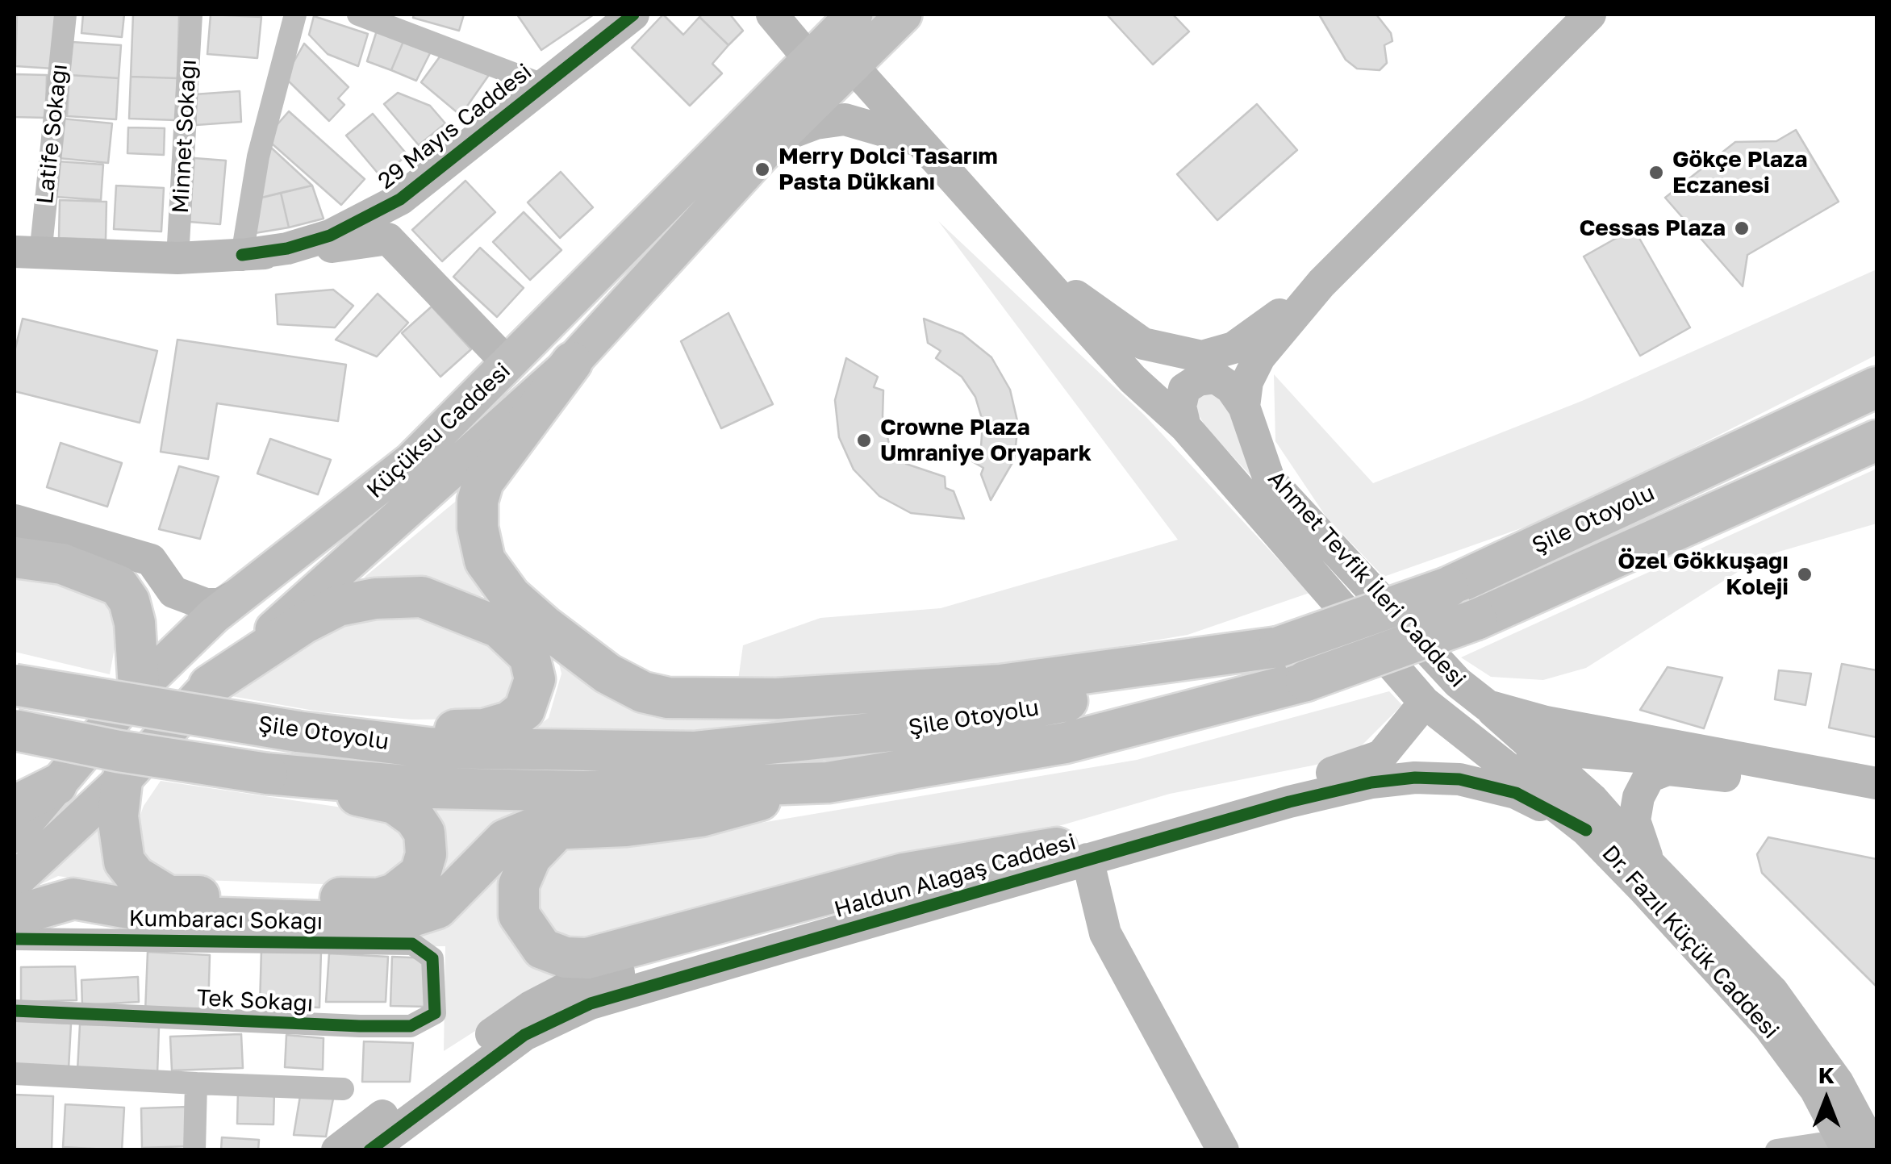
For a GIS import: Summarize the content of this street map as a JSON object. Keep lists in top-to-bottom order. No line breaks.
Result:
{"streets":{"highway":["Şile Otoyolu"],"main road":["Küçüksu Caddesi"],"street":["29 Mayıs Caddesi","Latife Sokağı","Minnet Sokağı","Ahmet Tevfik İleri Caddesi","Haldun Alagaş Caddesi","Kumbaracı Sokağı","Dr. Fazıl Küçük Caddesi","Tek Sokağı"]},"crossings":[["29 Mayıs Caddesi","Latife Sokağı"],["29 Mayıs Caddesi","Minnet Sokağı"],["Ahmet Tevfik İleri Caddesi","Haldun Alagaş Caddesi"],["Ahmet Tevfik İleri Caddesi","Dr. Fazıl Küçük Caddesi"],["Haldun Alagaş Caddesi","Dr. Fazıl Küçük Caddesi"],["Kumbaracı Sokağı","Tek Sokağı"]],"places":["Merry Dolci Tasarım Pasta Dükkanı","Gökçe Plaza Eczanesi","Cessas Plaza","Crowne Plaza Umraniye Oryapark","Özel Gökkuşağı Koleji"],"north":"top"}
